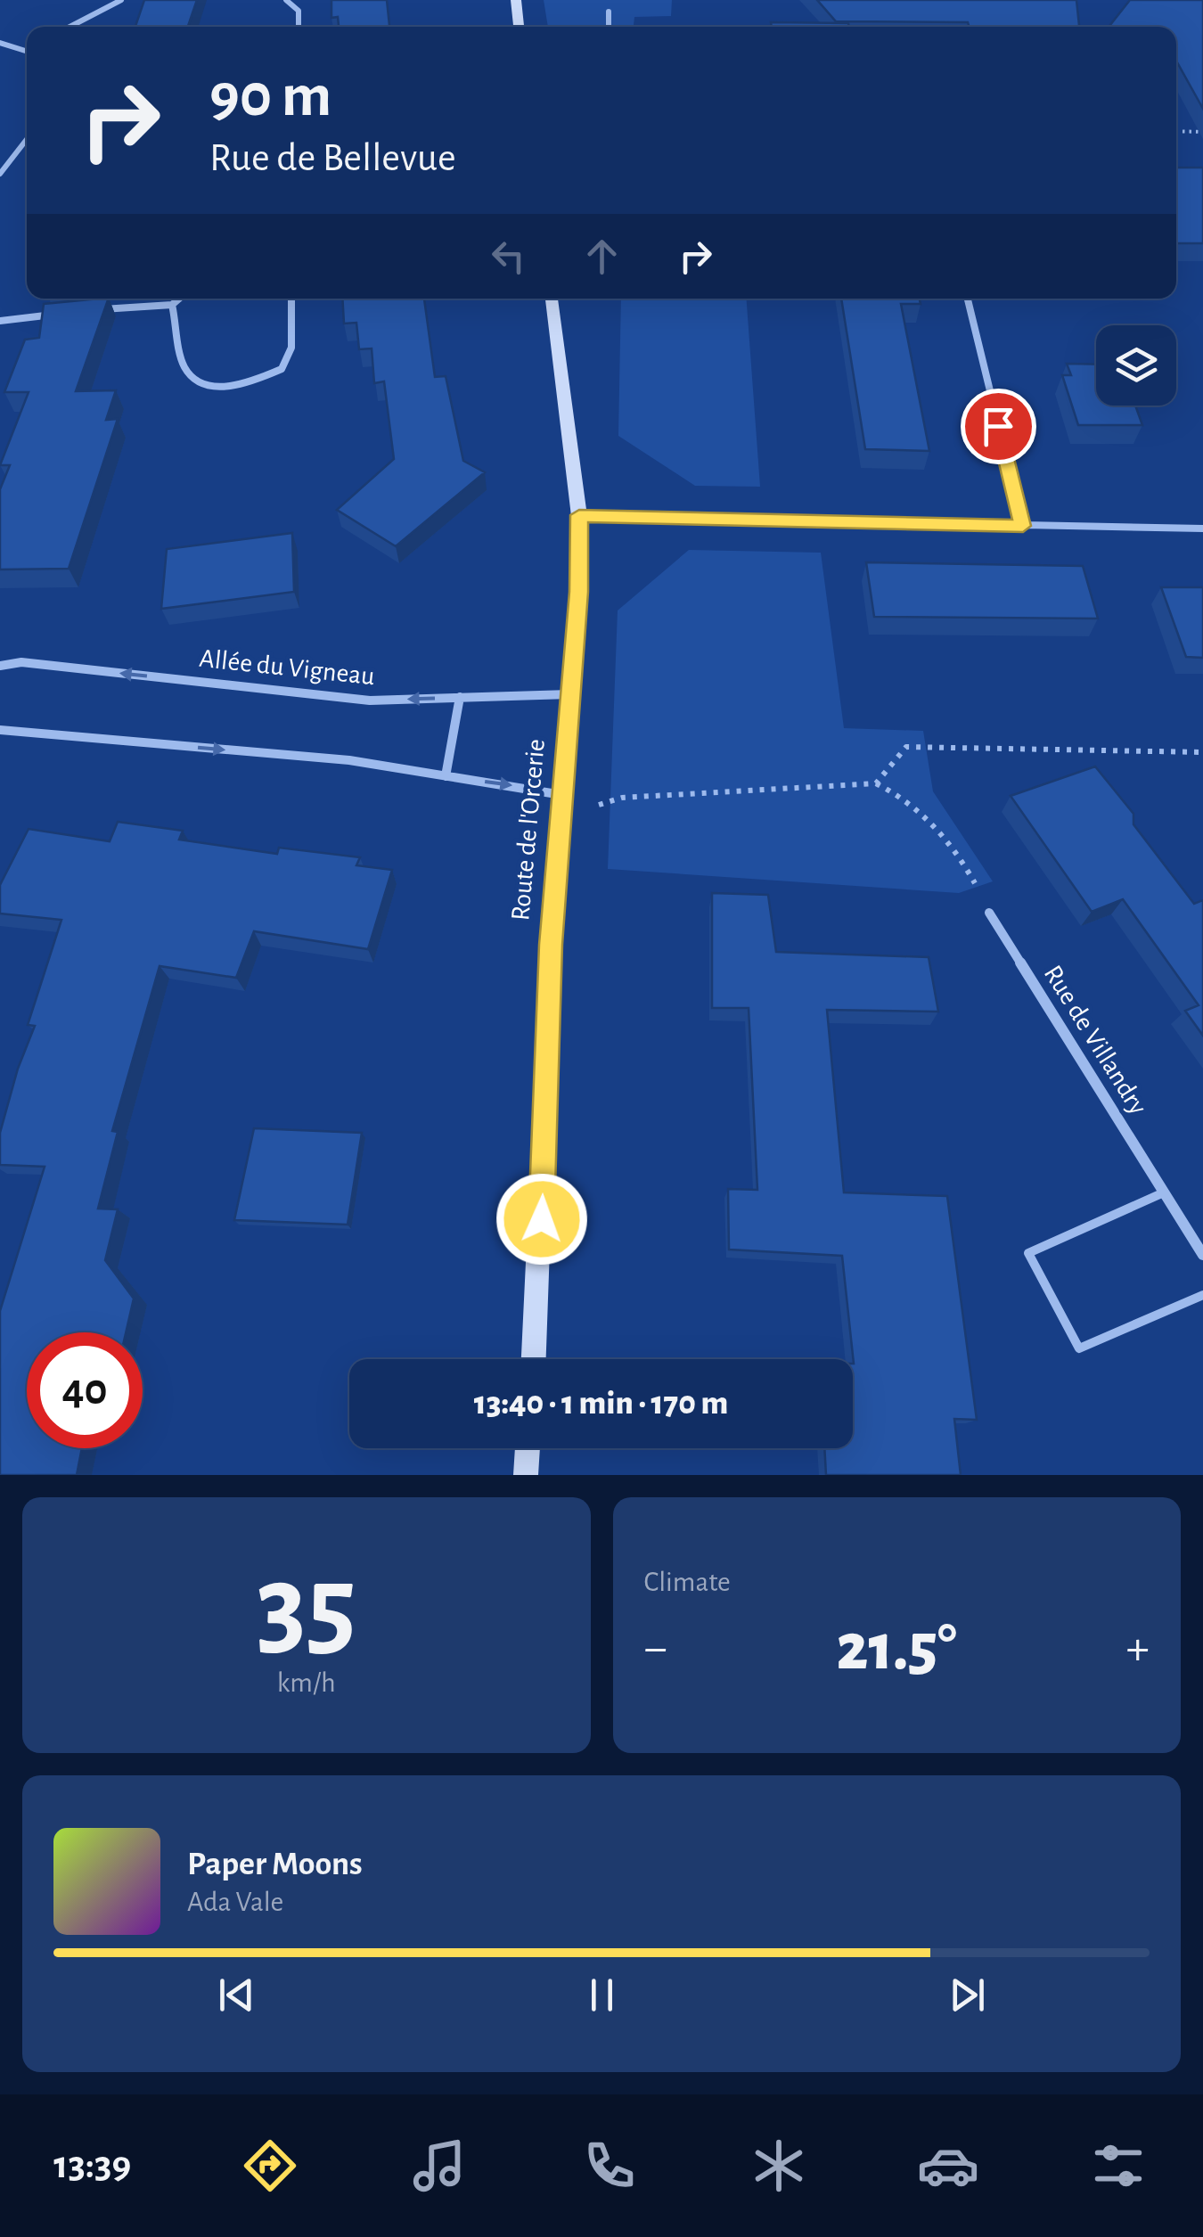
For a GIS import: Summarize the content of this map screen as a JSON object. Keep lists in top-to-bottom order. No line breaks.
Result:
{"streets":{"street":["Allée du Vigneau","Route de l'Orcerie","Rue de Villandry"]},"crossings":[["Allée du Vigneau","Route de l'Orcerie"]],"page":{"turn":["90 m","Rue de Bellevue"],"limit":"40","trip":"13:40 · 1 min · 170 m","tile":[["35","km/h"],"Climate"],"heat":["−","21.5°","+"],"song":["Paper Moons","Ada Vale"],"tabs":"13:39"}}
